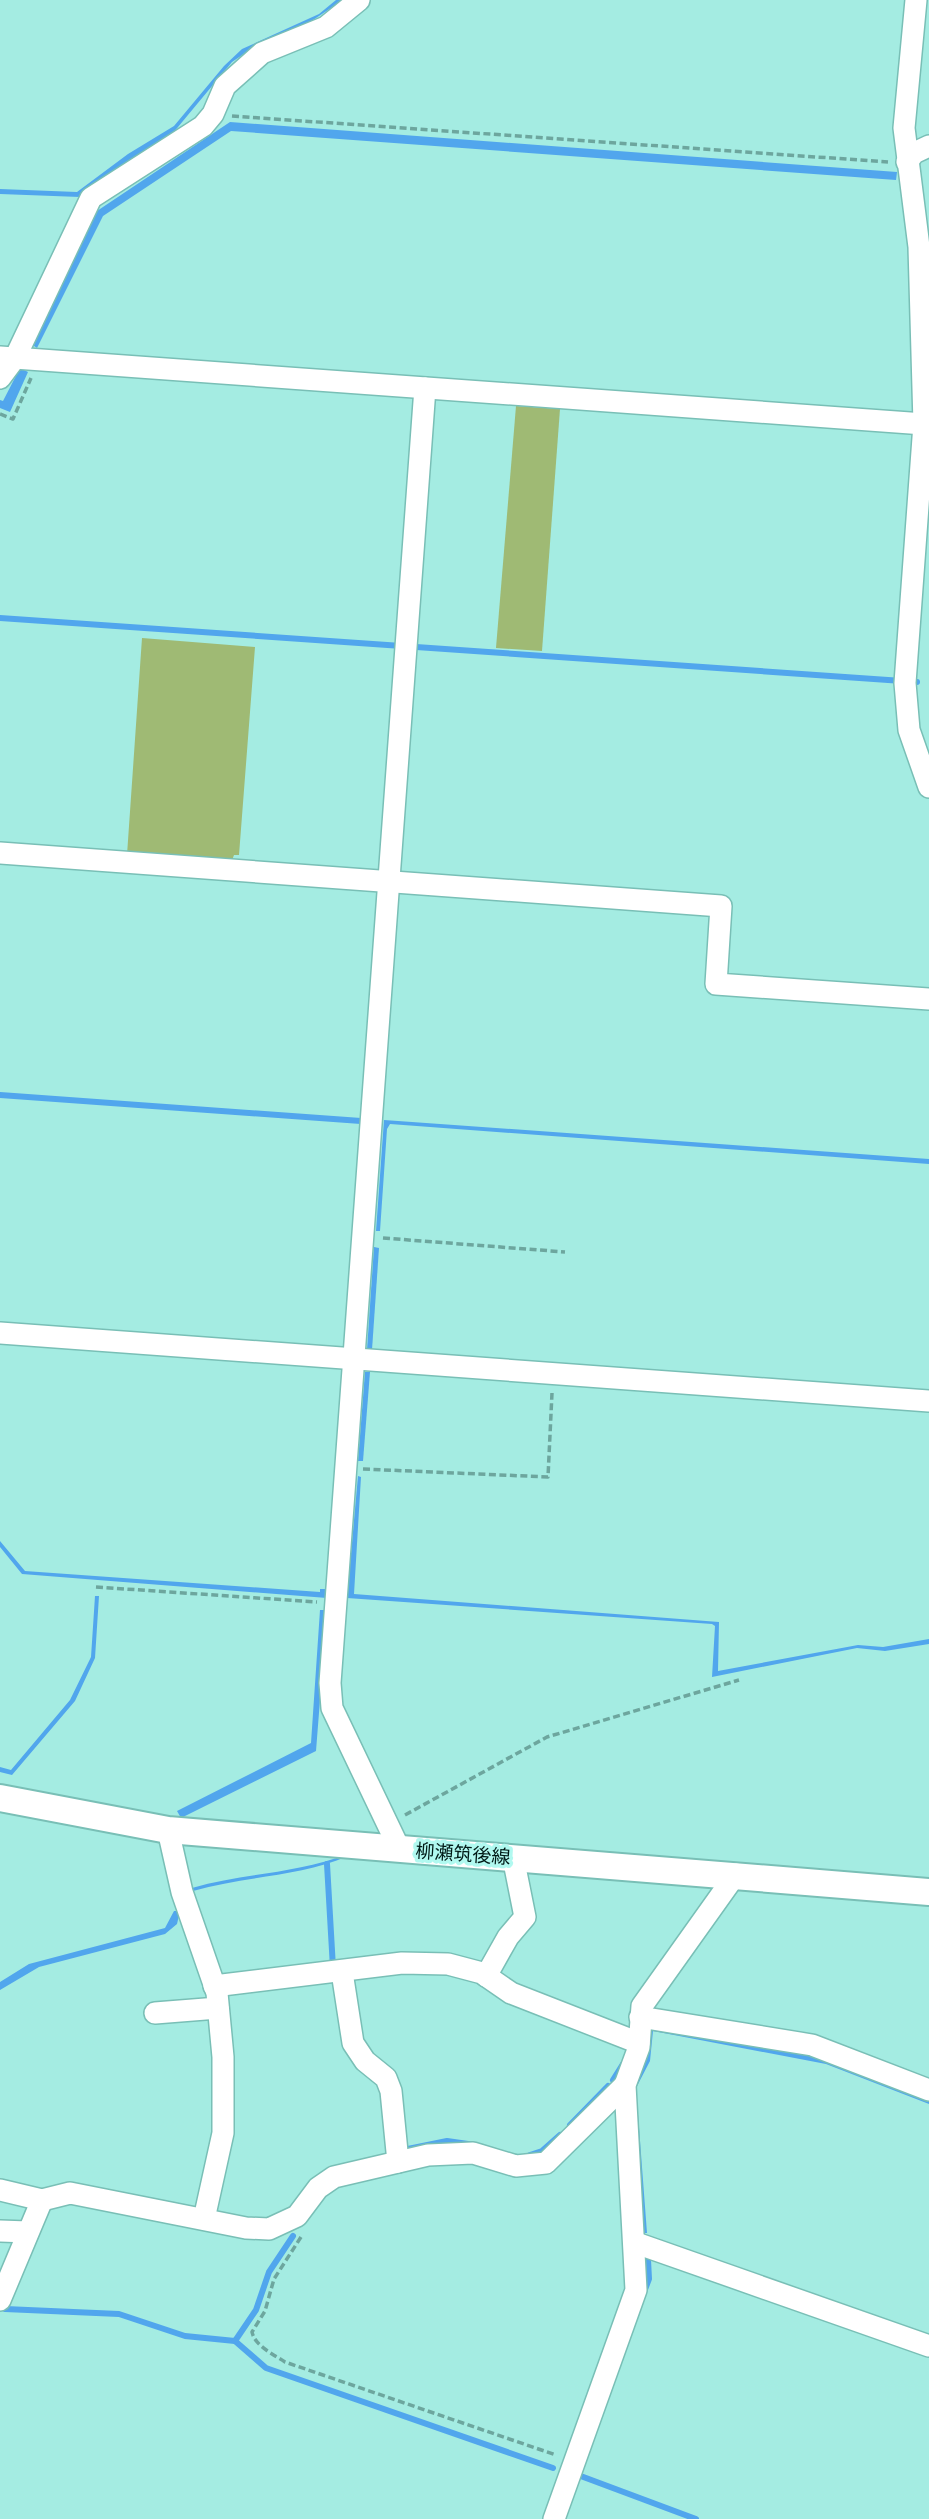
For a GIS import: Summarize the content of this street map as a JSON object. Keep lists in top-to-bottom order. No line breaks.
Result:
{"streets":{"main road":["柳瀬筑後線"]}}
